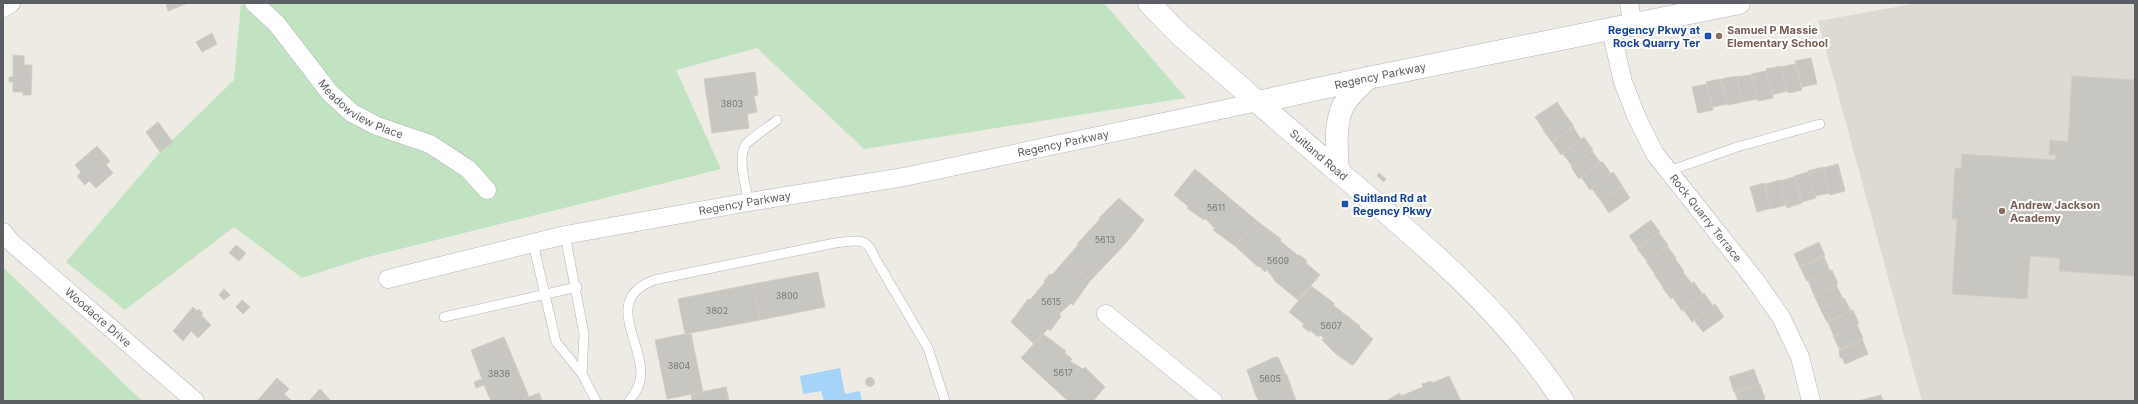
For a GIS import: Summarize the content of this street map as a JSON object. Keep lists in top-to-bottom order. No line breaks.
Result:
{"streets":{"main road":["Regency Parkway","Suitland Road"],"street":["Meadowview Place","Rock Quarry Terrace","Woodacre Drive"]},"crossings":[["Regency Parkway","Suitland Road"],["Regency Parkway","Rock Quarry Terrace"]],"places":{"transit":["Regency Pkwy at Rock Quarry Ter","Suitland Rd at Regency Pkwy"],"other":["Samuel P Massie Elementary School","Andrew Jackson Academy"]},"house_numbers":["3803","5611","5613","5609","3800","5615","3802","5607","3804","5617","3838","5605"]}
